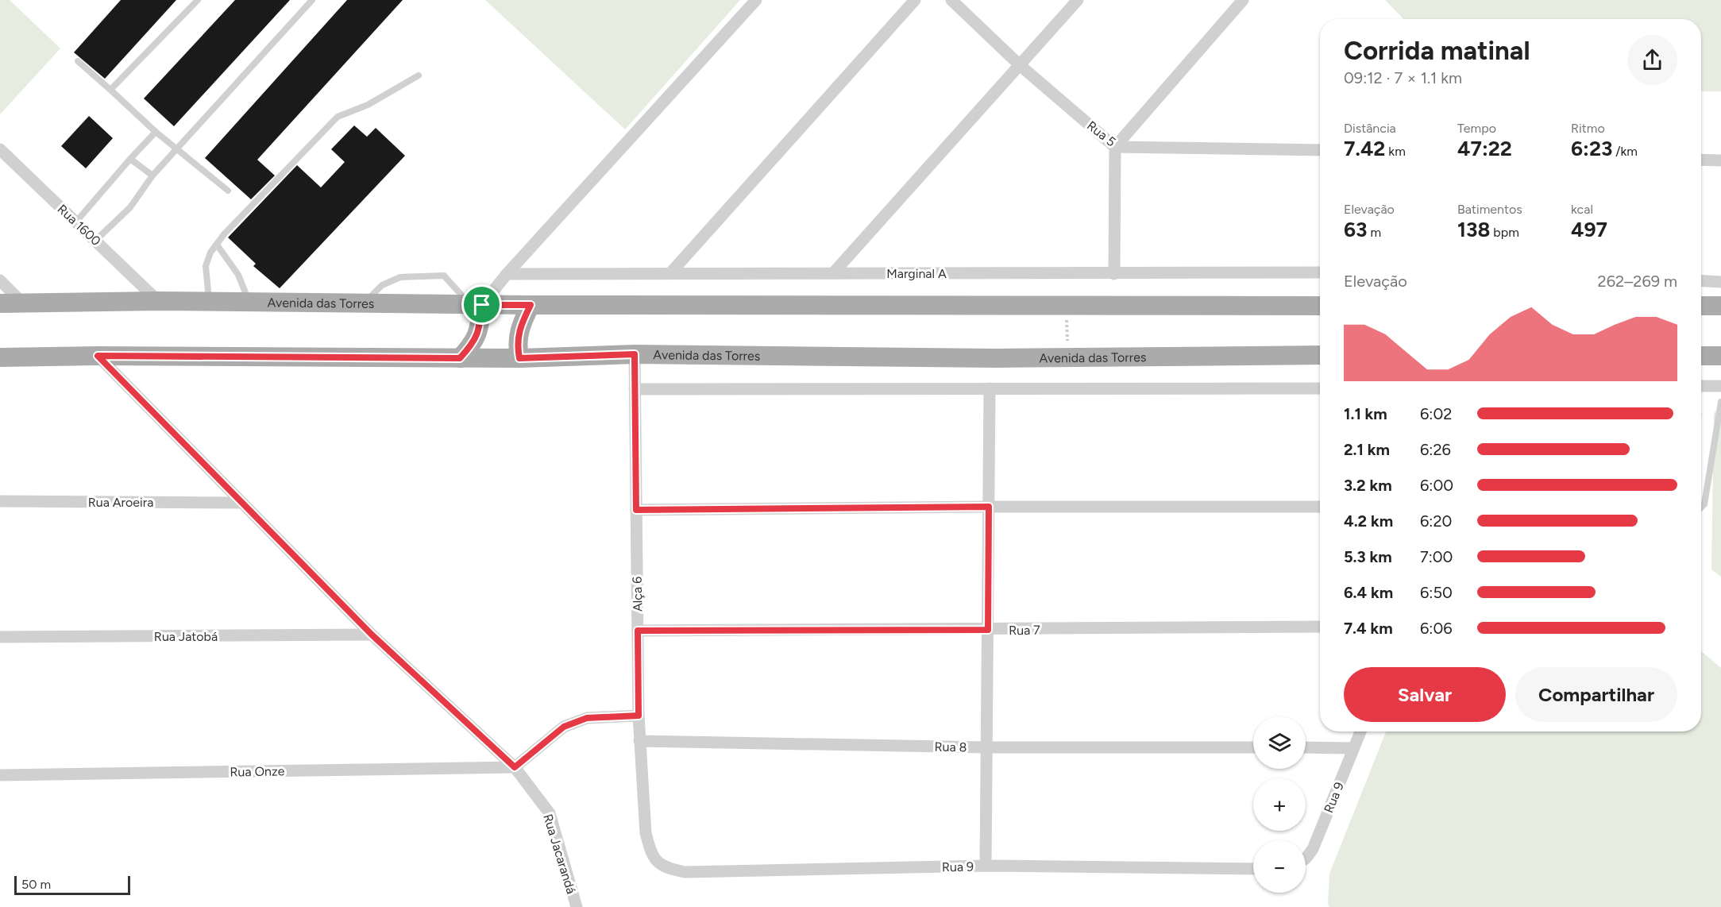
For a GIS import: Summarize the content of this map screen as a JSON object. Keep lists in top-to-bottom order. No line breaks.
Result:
{"streets":{"main road":["Avenida das Torres"],"street":["Rua 5","Rua 1600","Marginal A","Rua Aroeira","Alça 6","Rua 7","Rua Jatobá","Rua 8","Rua Onze","Rua 9","Rua Jacarandá"]},"crossings":[["Rua 1600","Avenida das Torres"],["Avenida das Torres","Alça 6"],["Avenida das Torres","Rua Jacarandá"],["Rua Aroeira","Rua Jacarandá"],["Alça 6","Rua 7"],["Alça 6","Rua 8"],["Alça 6","Rua 9"],["Rua Jatobá","Rua Jacarandá"],["Rua Onze","Rua Jacarandá"]],"scale_bar":"50 m","page":{"heading":["Corrida matinal","09:12 · 7 × 1.1 km"],"stats":[["Distância","7.42 km"],["Tempo","47:22"],["Ritmo","6:23 /km"],["Elevação","63 m"],["Batimentos","138 bpm"],["kcal","497"]],"chart":["Elevação","262–269 m"],"list":[{"name":"1.1 km","note":"6:02"},{"name":"2.1 km","note":"6:26"},{"name":"3.2 km","note":"6:00"},{"name":"4.2 km","note":"6:20"},{"name":"5.3 km","note":"7:00"},{"name":"6.4 km","note":"6:50"},{"name":"7.4 km","note":"6:06"}],"buttons":["Salvar","Compartilhar"],"map_buttons":["+","−"],"scale":"50 m"}}
